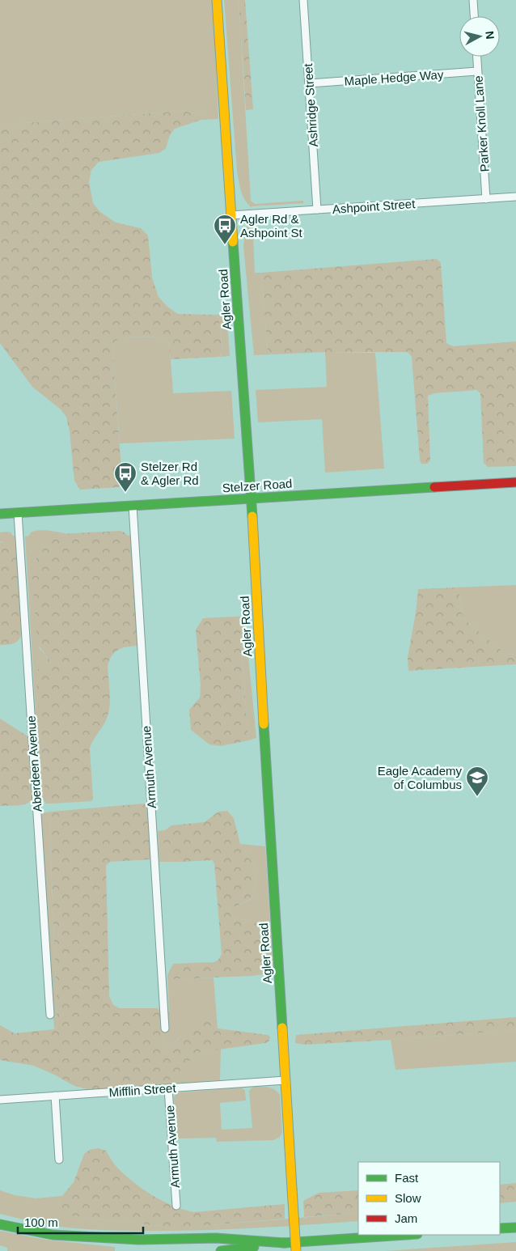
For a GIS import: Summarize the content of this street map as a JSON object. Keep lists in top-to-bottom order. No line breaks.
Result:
{"streets":{"main road":["Agler Road","Stelzer Road"],"street":["Maple Hedge Way","Ashridge Street","Parker Knoll Lane","Ashpoint Street","Aberdeen Avenue","Armuth Avenue","Mifflin Street"]},"crossings":[["Maple Hedge Way","Ashridge Street"],["Maple Hedge Way","Parker Knoll Lane"],["Ashridge Street","Ashpoint Street"],["Parker Knoll Lane","Ashpoint Street"],["Ashpoint Street","Agler Road"],["Agler Road","Stelzer Road"],["Agler Road","Mifflin Street"],["Stelzer Road","Aberdeen Avenue"],["Stelzer Road","Armuth Avenue"],["Armuth Avenue","Mifflin Street"]],"places":{"bus stop":["Agler Rd & Ashpoint St","Stelzer Rd & Agler Rd"],"school or university":["Eagle Academy of Columbus"]},"legend":["Fast","Slow","Jam"],"scale_bar":"100 m","north":"right"}
